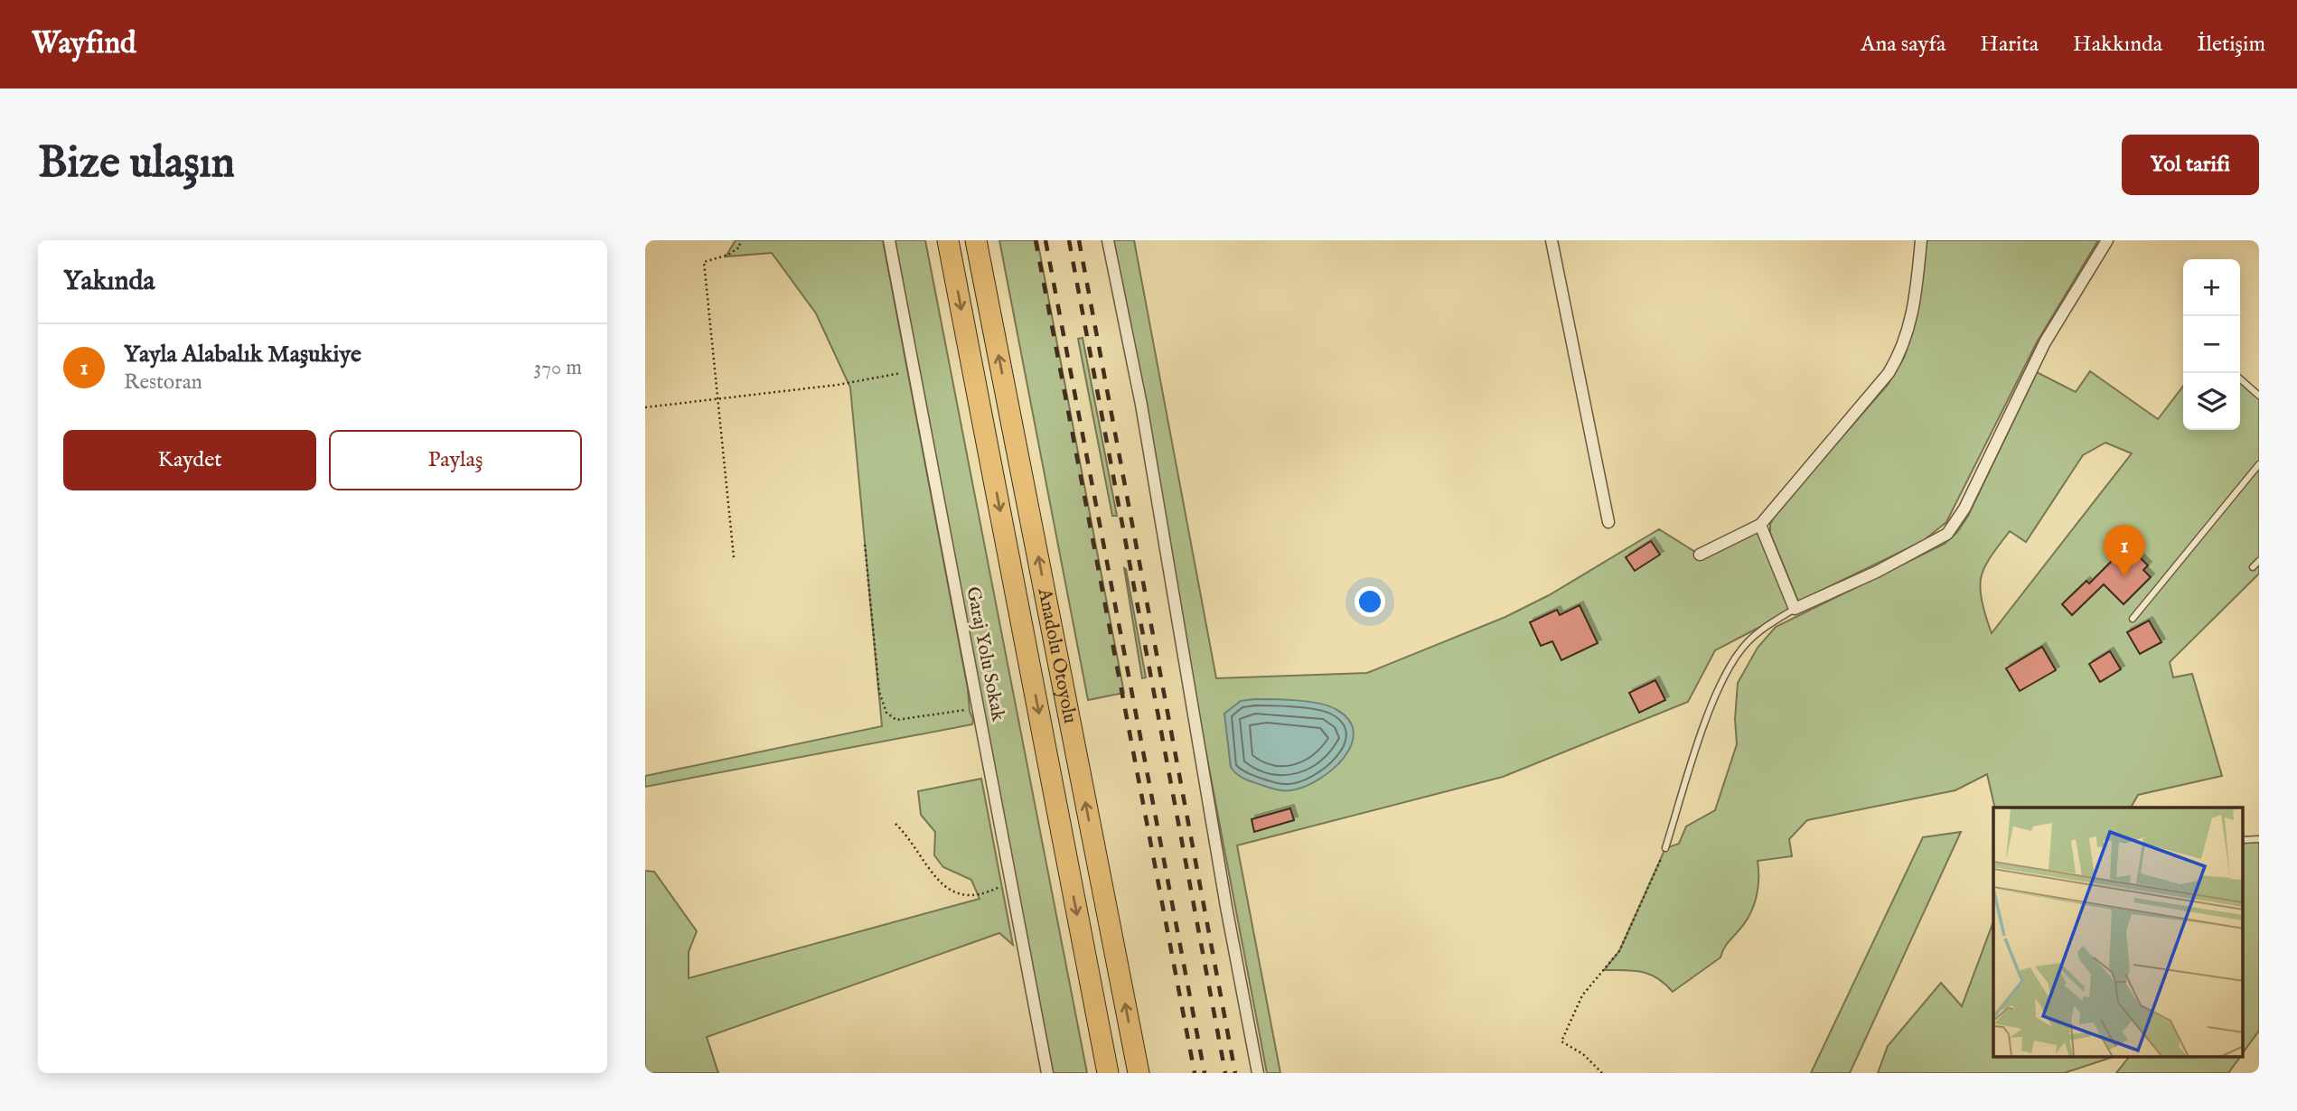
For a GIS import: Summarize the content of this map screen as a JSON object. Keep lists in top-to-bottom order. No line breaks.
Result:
{"streets":{"highway":["Anadolu Otoyolu"],"street":["Garaj Yolu Sokak"]},"page":{"header":"Wayfind","nav":["Ana sayfa","Harita","Hakkında","İletişim"],"buttons":["Yol tarifi",["Kaydet","Paylaş"]],"title":"Bize ulaşın","heading":"Yakında","map_buttons":["+","−"],"list":[{"mark":"1","name":"Yayla Alabalık Maşukiye","note":"Restoran","value":"370 m"}],"pins":"1"}}
